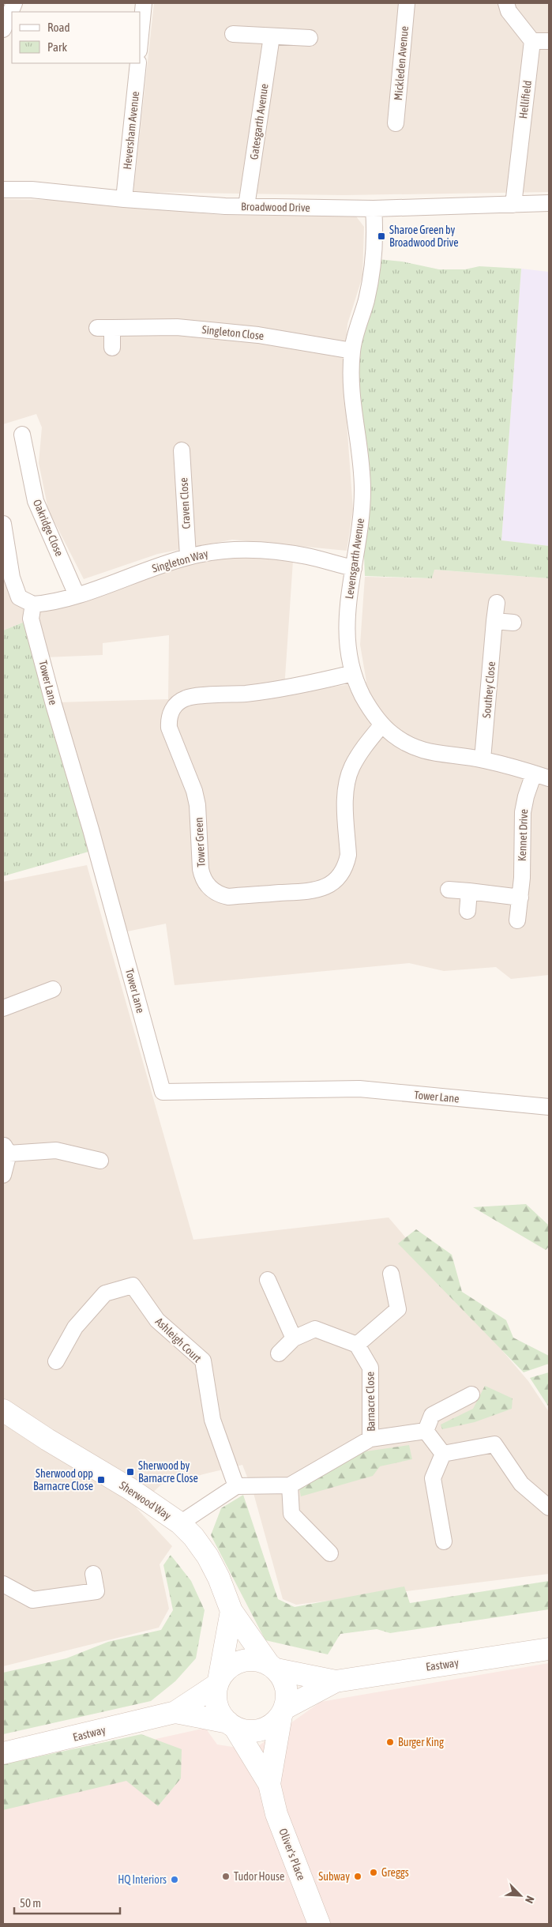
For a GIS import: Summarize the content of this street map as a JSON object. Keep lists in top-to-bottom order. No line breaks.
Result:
{"streets":{"main road":["Sherwood Way","Eastway","Oliver's Place"],"street":["Mickleden Avenue","Hellifield","Gatesgarth Avenue","Heversham Avenue","Broadwood Drive","Singleton Close","Craven Close","Oakridge Close","Levensgarth Avenue","Singleton Way","Tower Lane","Southey Close","Kennet Drive","Tower Green","Ashleigh Court","Barnacre Close"]},"crossings":[["Hellifield","Broadwood Drive"],["Gatesgarth Avenue","Broadwood Drive"],["Heversham Avenue","Broadwood Drive"],["Broadwood Drive","Levensgarth Avenue"],["Singleton Close","Levensgarth Avenue"],["Craven Close","Singleton Way"],["Oakridge Close","Singleton Way"],["Levensgarth Avenue","Singleton Way"],["Levensgarth Avenue","Southey Close"],["Levensgarth Avenue","Kennet Drive"],["Levensgarth Avenue","Tower Green"],["Singleton Way","Tower Lane"],["Ashleigh Court","Barnacre Close"],["Sherwood Way","Eastway"],["Sherwood Way","Oliver's Place"],["Eastway","Oliver's Place"]],"places":{"transit":["Sharoe Green by Broadwood Drive","Sherwood by Barnacre Close","Sherwood opp Barnacre Close"],"other":["Burger King","Greggs","Tudor House","Subway","HQ Interiors"]},"legend":["Road","Park"],"scale_bar":"50 m","north":"bottom right"}
